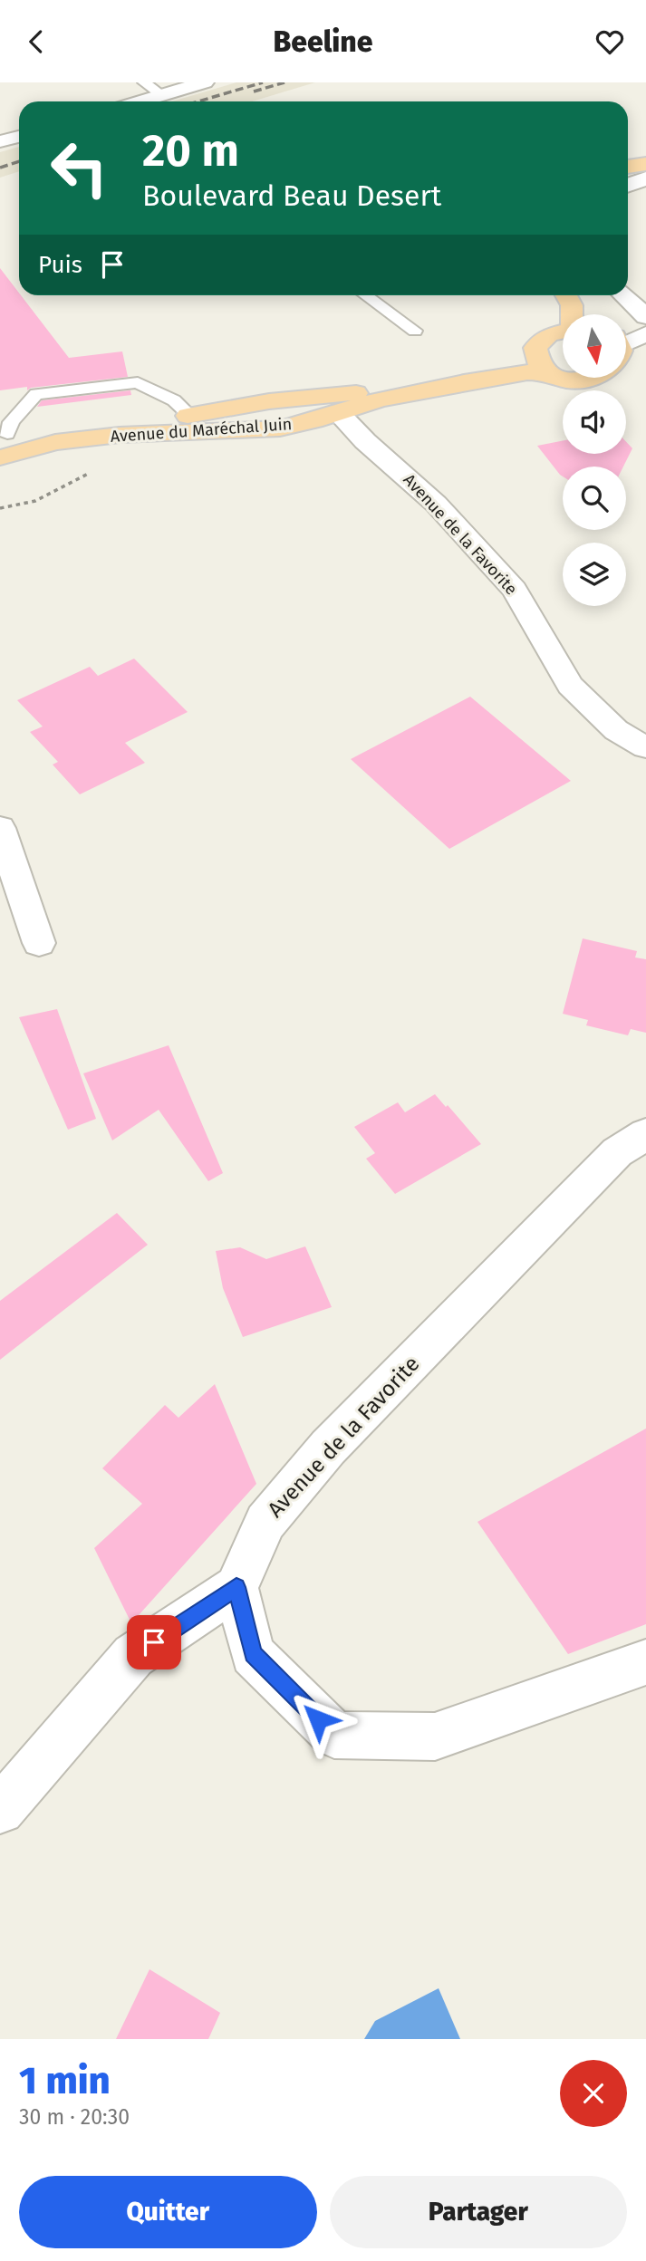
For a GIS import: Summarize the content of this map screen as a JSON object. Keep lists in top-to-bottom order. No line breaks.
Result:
{"streets":{"main road":["Avenue du Maréchal Juin"],"street":["Avenue de la Favorite"]},"crossings":[["Avenue du Maréchal Juin","Avenue de la Favorite"]],"north":"bottom","page":{"header":"Beeline","turn":["20 m","Boulevard Beau Desert"],"then":"Puis","heading":["1 min","30 m · 20:30"],"buttons":["Quitter","Partager"]}}
